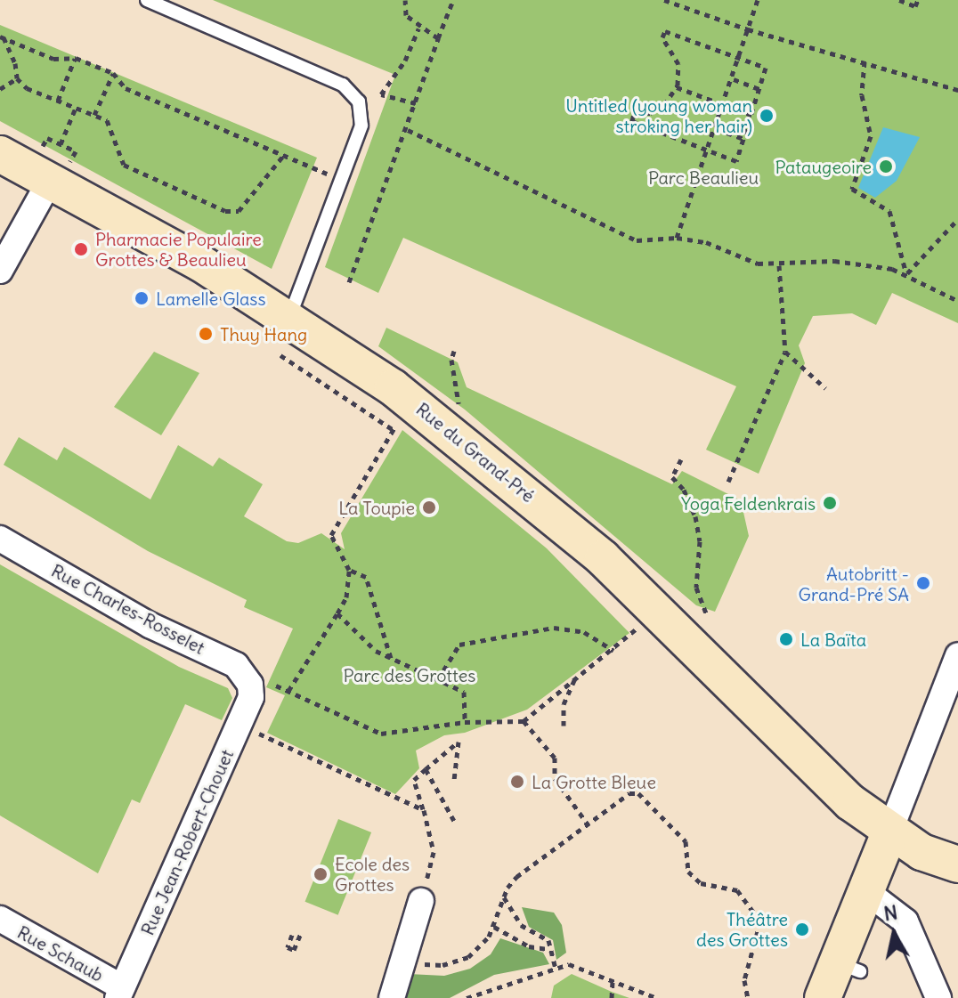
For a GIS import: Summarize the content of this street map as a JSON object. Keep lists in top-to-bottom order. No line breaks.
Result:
{"streets":{"main road":["Rue du Grand-Pré"],"street":["Rue Charles-Rosselet","Rue Jean-Robert-Chouet","Rue Schaub"]},"crossings":[["Rue Charles-Rosselet","Rue Jean-Robert-Chouet"],["Rue Jean-Robert-Chouet","Rue Schaub"]],"parks":["Parc Beaulieu","Parc des Grottes"],"places":["Untitled (young woman stroking her hair)","Pataugeoire","Pharmacie Populaire Grottes & Beaulieu","Lamelle Glass","Thuy Hang","Yoga Feldenkrais","La Toupie","Autobritt - Grand-Pré SA","La Baïta","La Grotte Bleue","Ecole des Grottes","Théâtre des Grottes"],"north":"top"}
